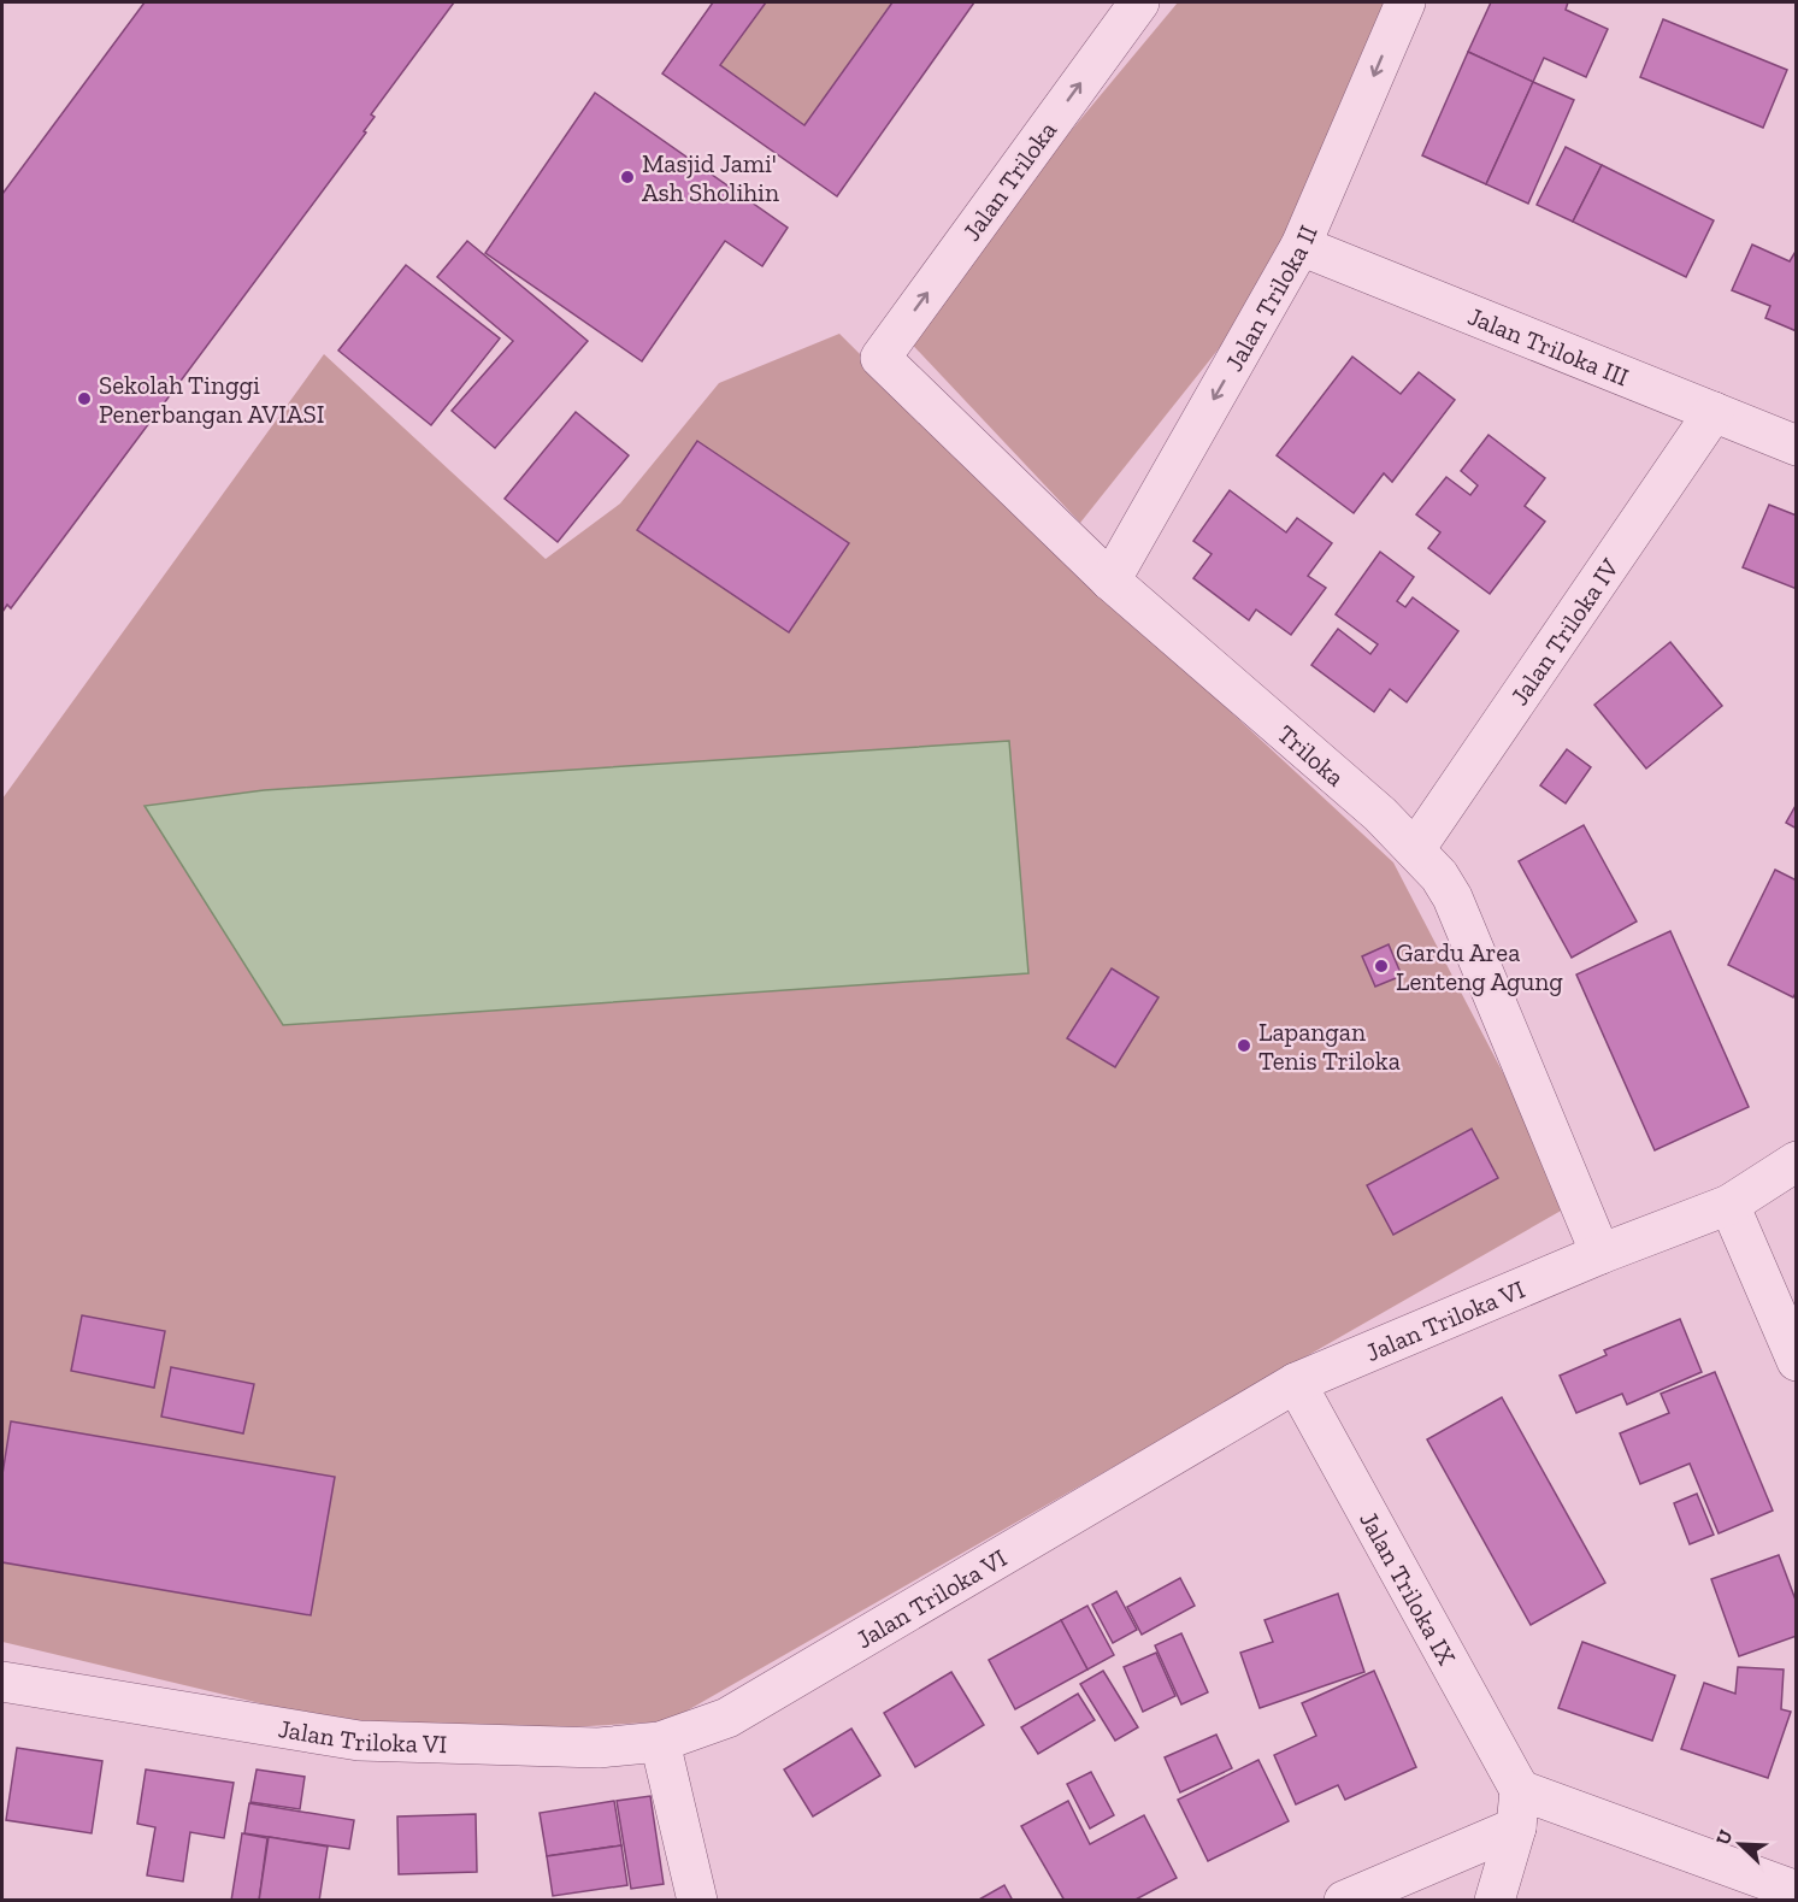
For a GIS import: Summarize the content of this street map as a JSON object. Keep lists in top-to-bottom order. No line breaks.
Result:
{"streets":{"street":["Jalan Triloka","Jalan Triloka II","Jalan Triloka III","Jalan Triloka IV","Triloka","Jalan Triloka VI","Jalan Triloka IX"]},"crossings":[["Jalan Triloka","Triloka"],["Jalan Triloka II","Jalan Triloka III"],["Jalan Triloka II","Triloka"],["Jalan Triloka III","Jalan Triloka IV"],["Jalan Triloka IV","Triloka"],["Triloka","Jalan Triloka VI"],["Jalan Triloka VI","Jalan Triloka IX"]],"one_way":["Jalan Triloka","Jalan Triloka II"],"places":["Masjid Jami' Ash Sholihin","Sekolah Tinggi Penerbangan AVIASI","Gardu Area Lenteng Agung","Lapangan Tenis Triloka"],"north":"top left"}
